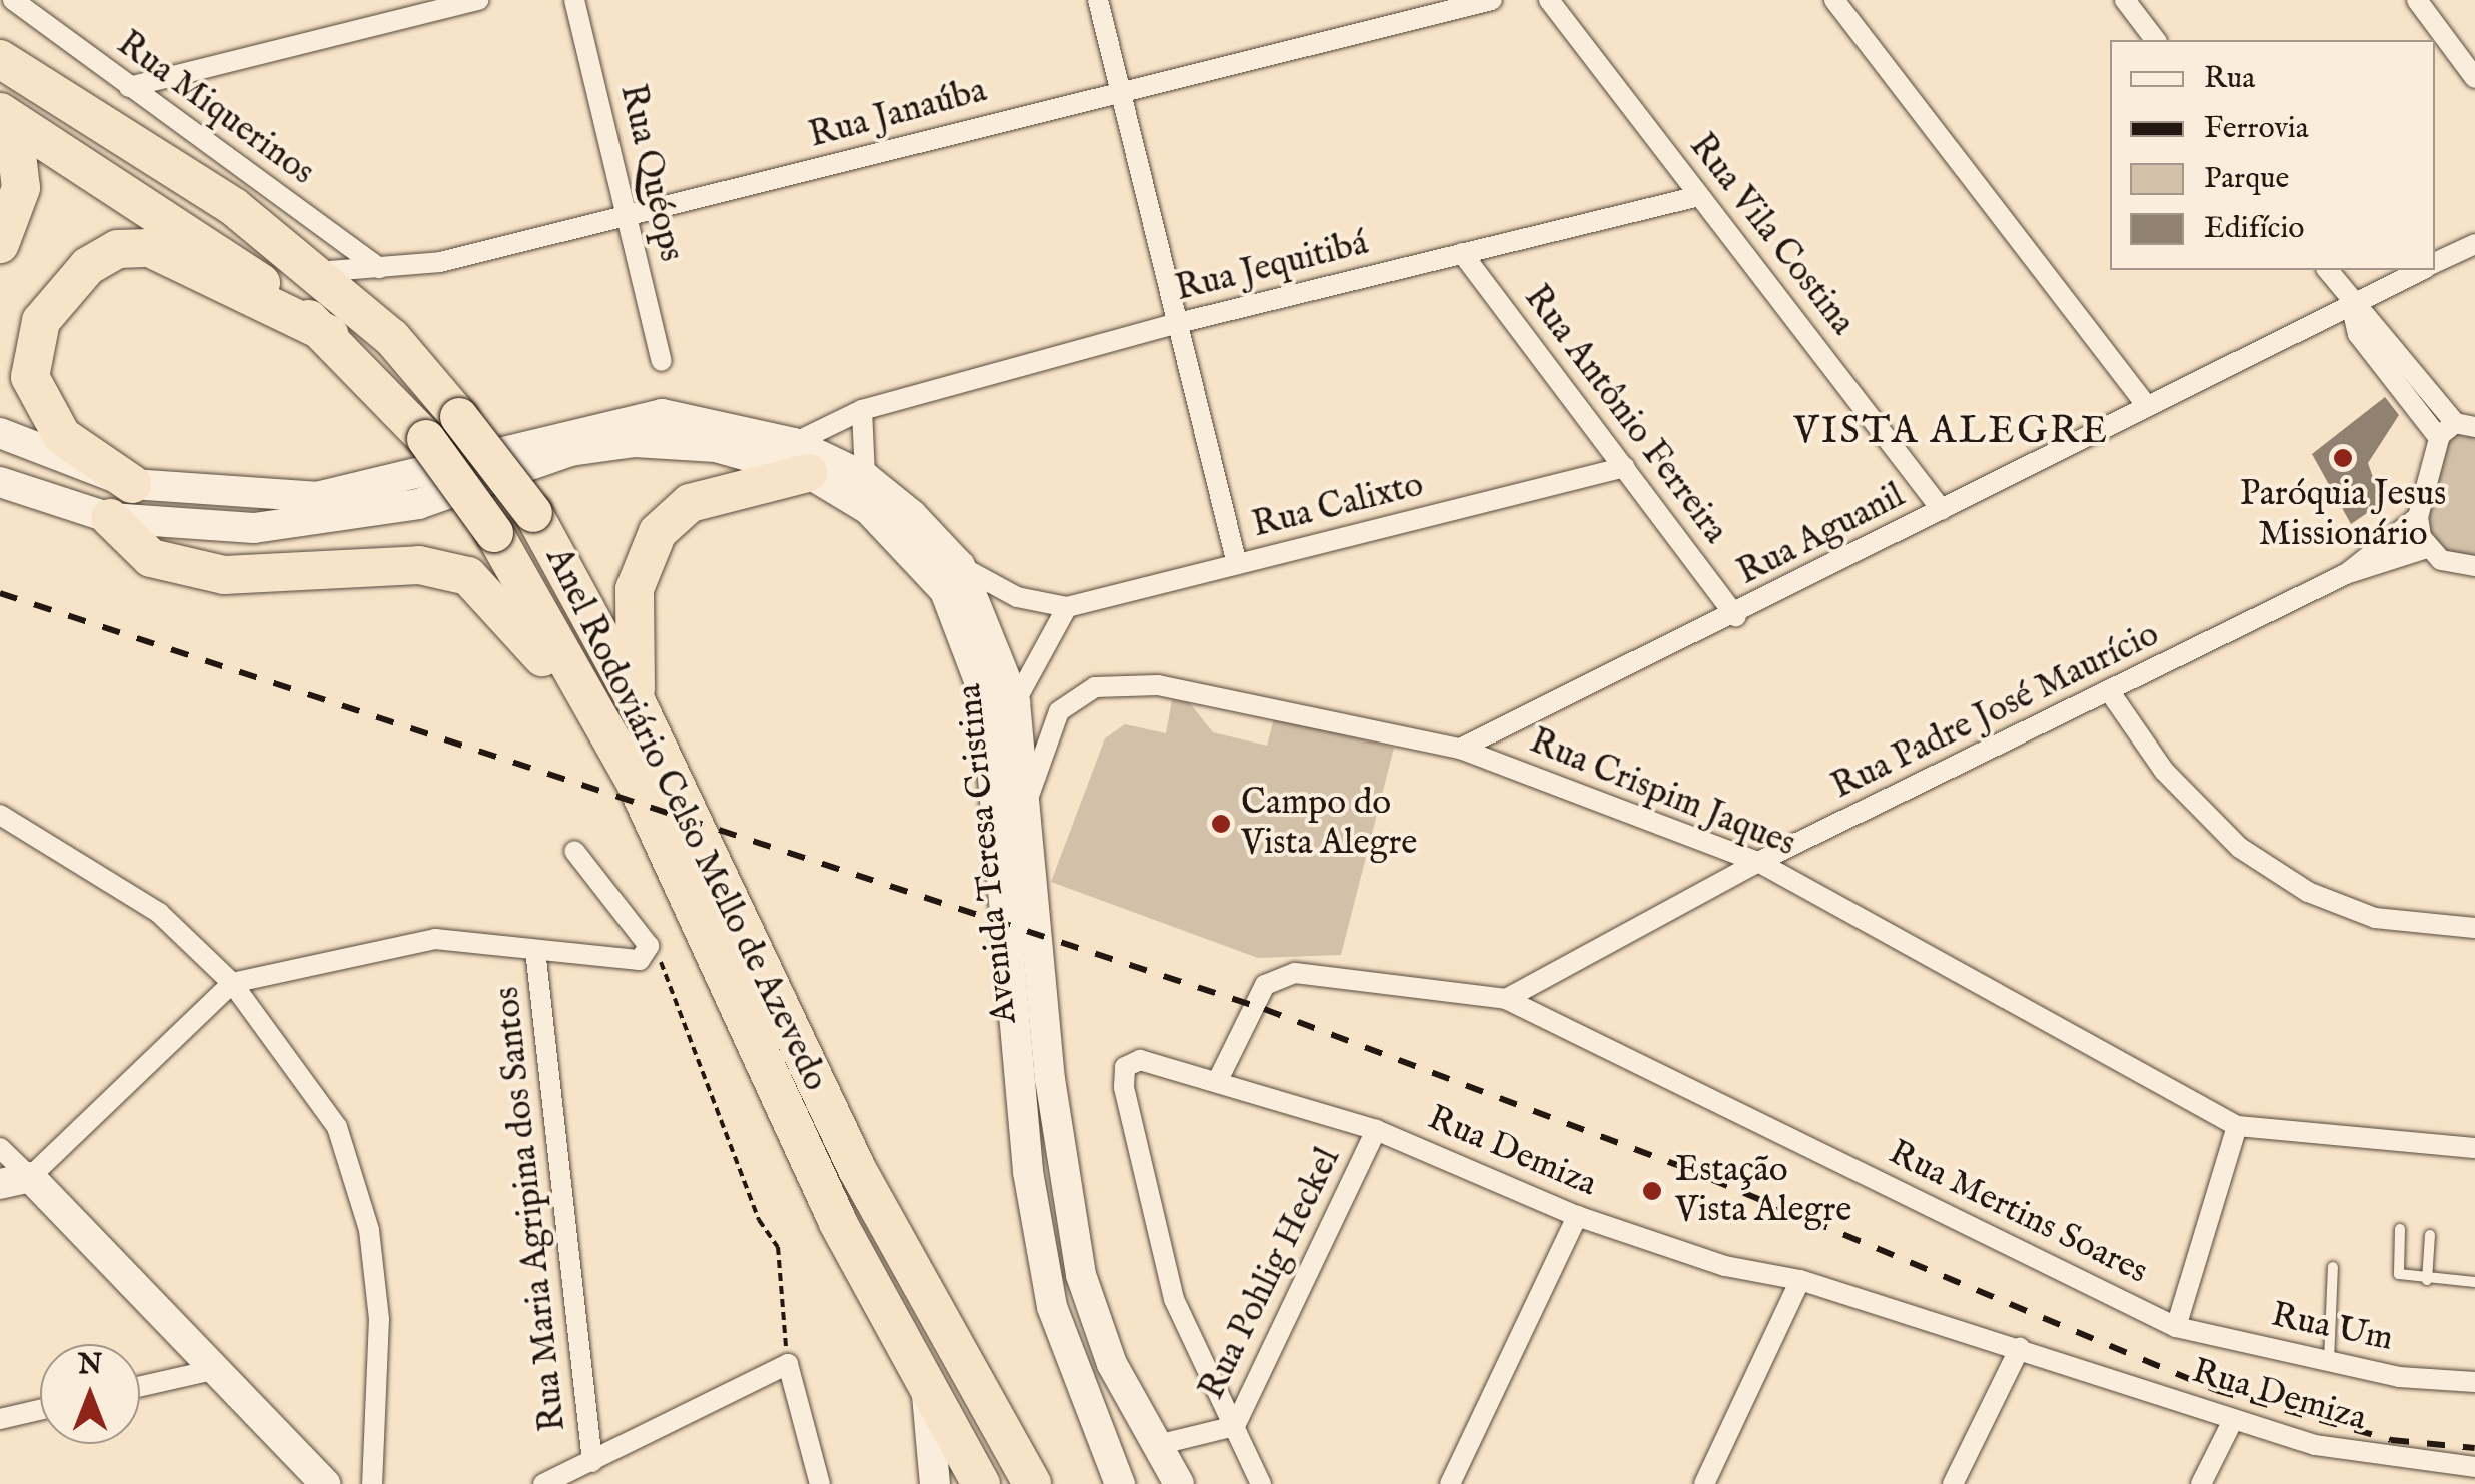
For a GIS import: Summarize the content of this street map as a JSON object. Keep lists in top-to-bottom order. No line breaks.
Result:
{"streets":{"highway":["Anel Rodoviário Celso Mello de Azevedo"],"main road":["Avenida Teresa Cristina"],"street":["Rua Miquerinos","Rua Janaúba","Rua Quéops","Rua Vila Costina","Rua Jequitibá","Rua Antônio Ferreira","Rua Calixto","Rua Aguanil","Rua Padre José Maurício","Rua Crispim Jaques","Rua Demiza","Rua Maria Agripina dos Santos","Rua Mertins Soares","Rua Pohlig Heckel","Rua Um"]},"crossings":[["Rua Miquerinos","Rua Janaúba"],["Rua Janaúba","Rua Quéops"],["Rua Janaúba","Anel Rodoviário Celso Mello de Azevedo"],["Rua Vila Costina","Rua Jequitibá"],["Rua Vila Costina","Rua Aguanil"],["Rua Jequitibá","Rua Antônio Ferreira"],["Rua Jequitibá","Avenida Teresa Cristina"],["Rua Antônio Ferreira","Rua Calixto"],["Rua Antônio Ferreira","Rua Aguanil"],["Rua Calixto","Avenida Teresa Cristina"],["Rua Aguanil","Rua Crispim Jaques"],["Rua Padre José Maurício","Rua Crispim Jaques"],["Rua Padre José Maurício","Rua Mertins Soares"],["Rua Crispim Jaques","Avenida Teresa Cristina"],["Avenida Teresa Cristina","Rua Pohlig Heckel"],["Rua Demiza","Rua Pohlig Heckel"],["Rua Mertins Soares","Rua Um"]],"districts":["VISTA ALEGRE"],"places":["Paróquia Jesus Missionário","Campo do Vista Alegre","Estação Vista Alegre"],"legend":["Rua","Ferrovia","Parque","Edifício"],"north":"top"}
